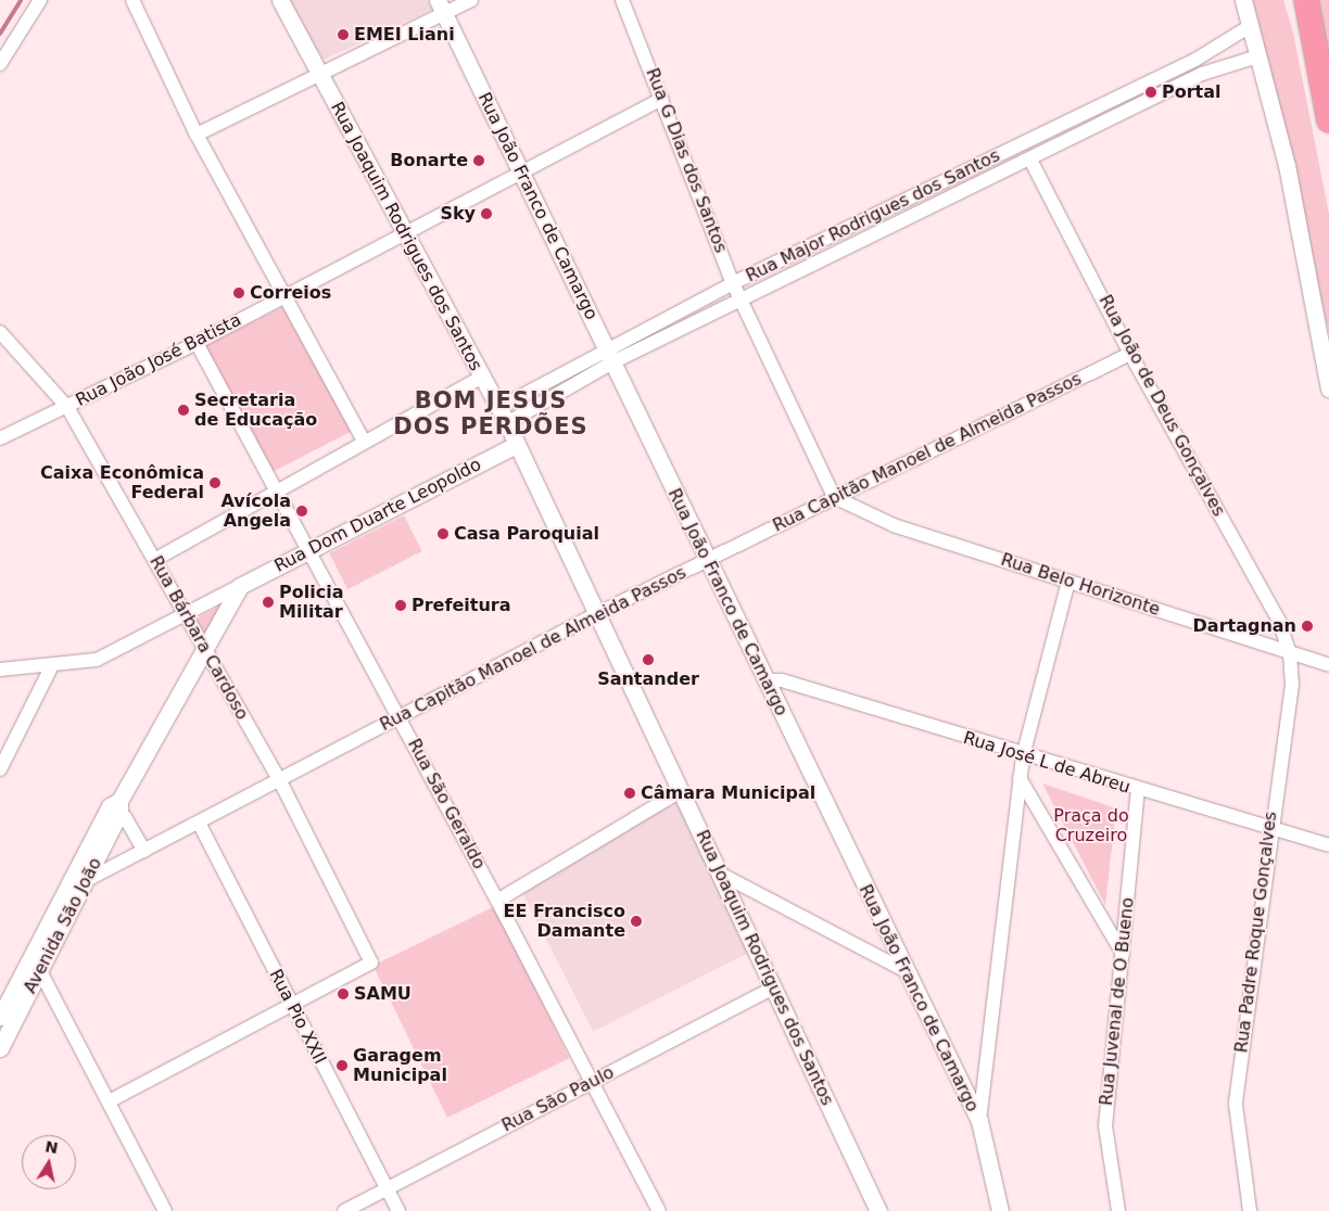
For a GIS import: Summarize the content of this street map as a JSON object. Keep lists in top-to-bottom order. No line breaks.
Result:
{"streets":{"street":["Rua G Dias dos Santos","Rua João Franco de Camargo","Rua Major Rodrigues dos Santos","Rua Joaquim Rodrigues dos Santos","Rua João José Batista","Rua João de Deus Gonçalves","Rua Capitão Manoel de Almeida Passos","Rua Dom Duarte Leopoldo","Rua Belo Horizonte","Rua Bárbara Cardoso","Rua José L de Abreu","Rua São Geraldo","Avenida São João","Rua Padre Roque Gonçalves","Rua Juvenal de O Bueno","Rua Pio XXII","Rua São Paulo"]},"crossings":[["Rua G Dias dos Santos","Rua Major Rodrigues dos Santos"],["Rua G Dias dos Santos","Rua João José Batista"],["Rua G Dias dos Santos","Rua Capitão Manoel de Almeida Passos"],["Rua G Dias dos Santos","Rua Belo Horizonte"],["Rua João Franco de Camargo","Rua Major Rodrigues dos Santos"],["Rua João Franco de Camargo","Rua João José Batista"],["Rua João Franco de Camargo","Rua Capitão Manoel de Almeida Passos"],["Rua João Franco de Camargo","Rua José L de Abreu"],["Rua Major Rodrigues dos Santos","Rua Joaquim Rodrigues dos Santos"],["Rua Major Rodrigues dos Santos","Rua João de Deus Gonçalves"],["Rua Joaquim Rodrigues dos Santos","Rua João José Batista"],["Rua Joaquim Rodrigues dos Santos","Rua Capitão Manoel de Almeida Passos"],["Rua Joaquim Rodrigues dos Santos","Rua Dom Duarte Leopoldo"],["Rua Joaquim Rodrigues dos Santos","Rua São Paulo"],["Rua João José Batista","Rua Bárbara Cardoso"],["Rua João José Batista","Rua São Geraldo"],["Rua João de Deus Gonçalves","Rua Capitão Manoel de Almeida Passos"],["Rua João de Deus Gonçalves","Rua Belo Horizonte"],["Rua João de Deus Gonçalves","Rua Padre Roque Gonçalves"],["Rua Capitão Manoel de Almeida Passos","Rua Belo Horizonte"],["Rua Capitão Manoel de Almeida Passos","Rua Bárbara Cardoso"],["Rua Capitão Manoel de Almeida Passos","Rua São Geraldo"],["Rua Capitão Manoel de Almeida Passos","Avenida São João"],["Rua Capitão Manoel de Almeida Passos","Rua Pio XXII"],["Rua Dom Duarte Leopoldo","Rua São Geraldo"],["Rua Dom Duarte Leopoldo","Avenida São João"],["Rua Belo Horizonte","Rua Padre Roque Gonçalves"],["Rua Bárbara Cardoso","Avenida São João"],["Rua Bárbara Cardoso","Rua Pio XXII"],["Rua José L de Abreu","Rua Padre Roque Gonçalves"],["Rua José L de Abreu","Rua Juvenal de O Bueno"],["Rua São Geraldo","Rua São Paulo"],["Rua Pio XXII","Rua São Paulo"]],"districts":["BOM JESUS DOS PERDÕES"],"parks":["Praça do Cruzeiro"],"places":["EMEI Liani","Portal","Bonarte","Sky","Correios","Secretaria de Educação","Caixa Econômica Federal","Avícola Angela","Casa Paroquial","Policia Militar","Prefeitura","Dartagnan","Santander","Câmara Municipal","EE Francisco Damante","SAMU","Garagem Municipal"],"north":"top"}
